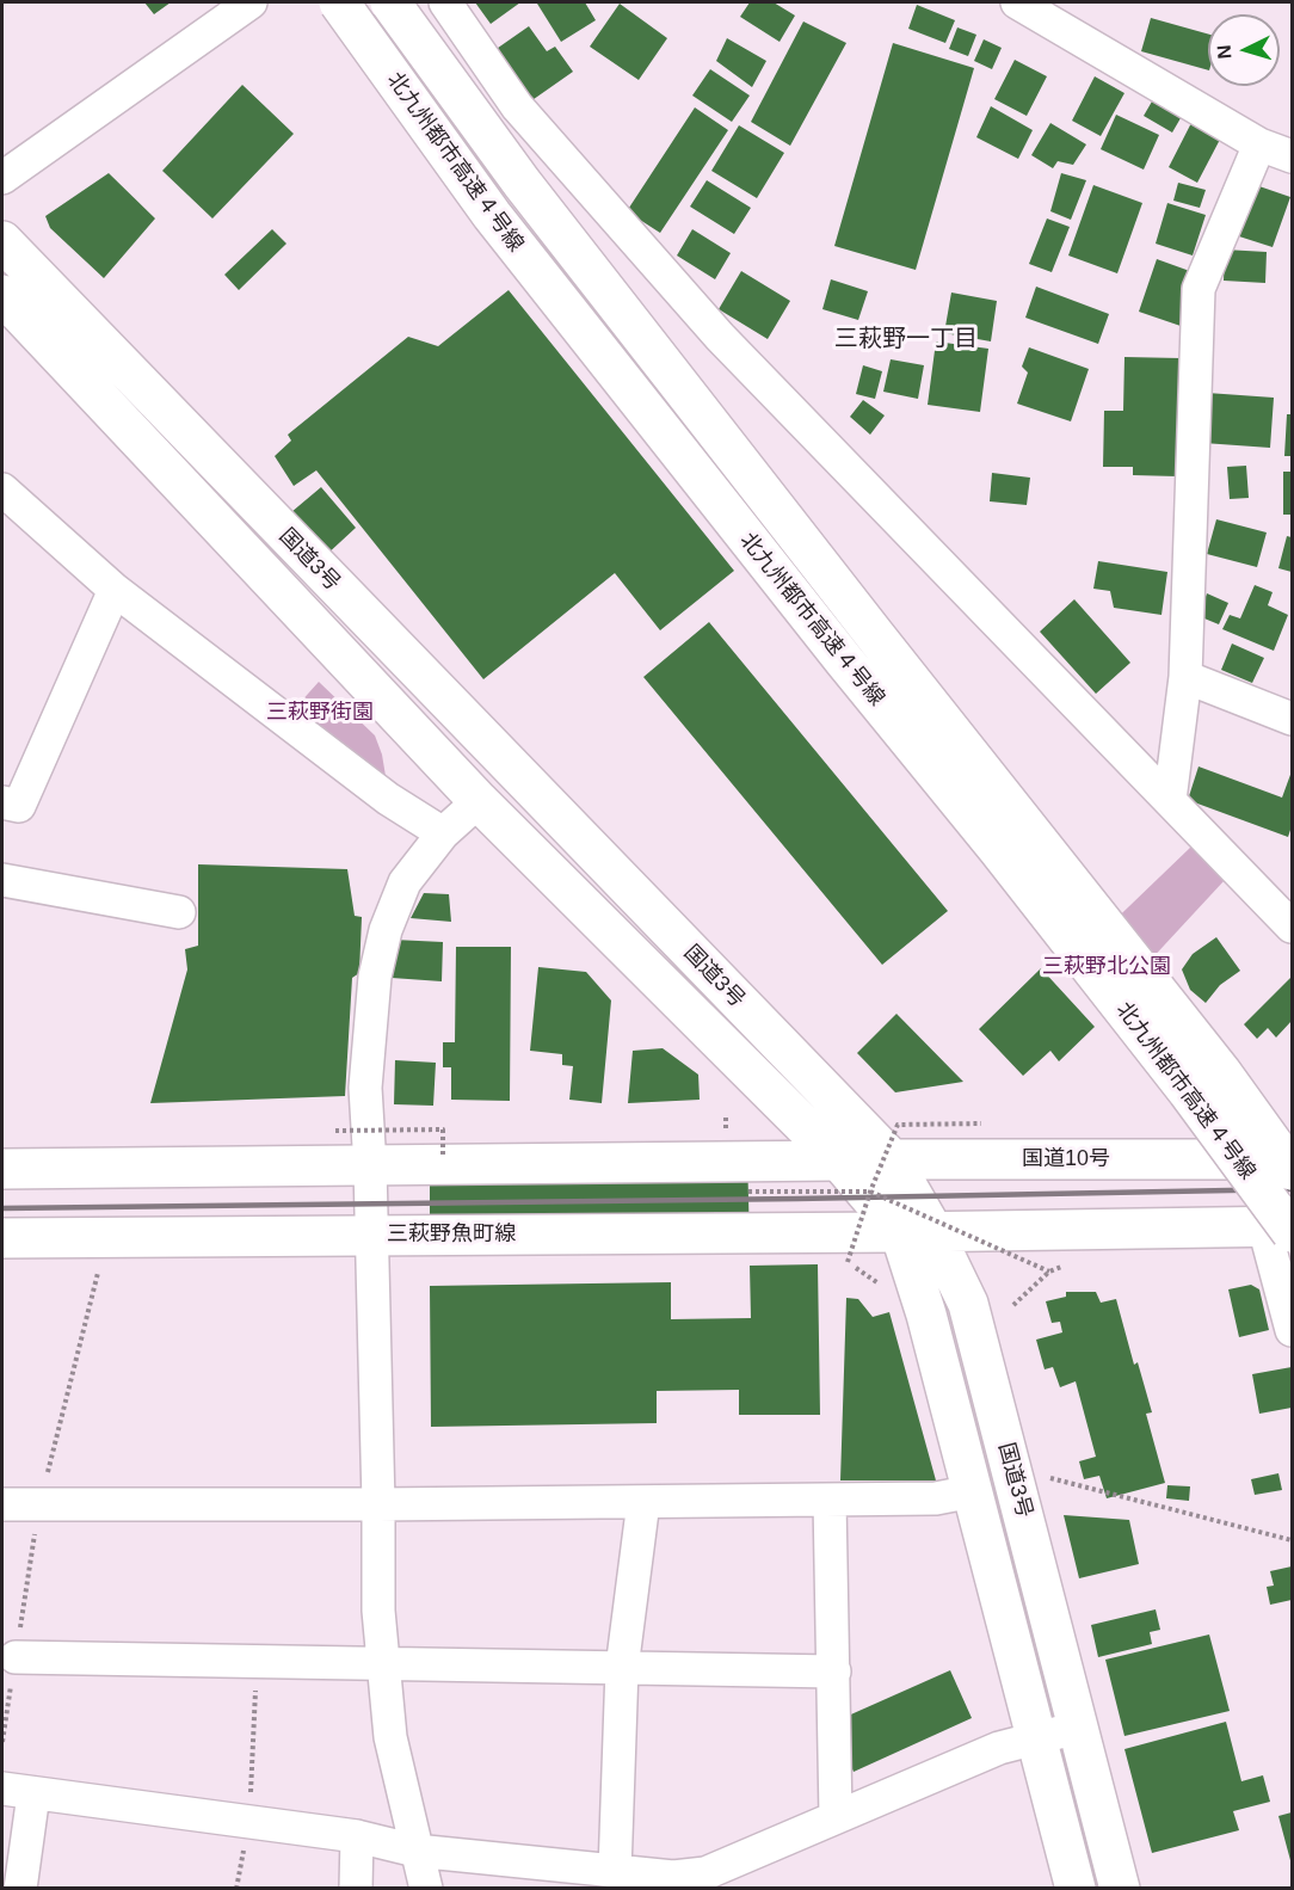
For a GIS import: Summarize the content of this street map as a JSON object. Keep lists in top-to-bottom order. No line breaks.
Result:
{"streets":{"main road":["北九州都市高速４号線","国道3号","国道10号","三萩野魚町線"]},"crossings":[["国道3号","国道10号"],["国道3号","三萩野魚町線"]],"districts":["三萩野一丁目"],"parks":["三萩野街園","三萩野北公園"],"north":"left"}
